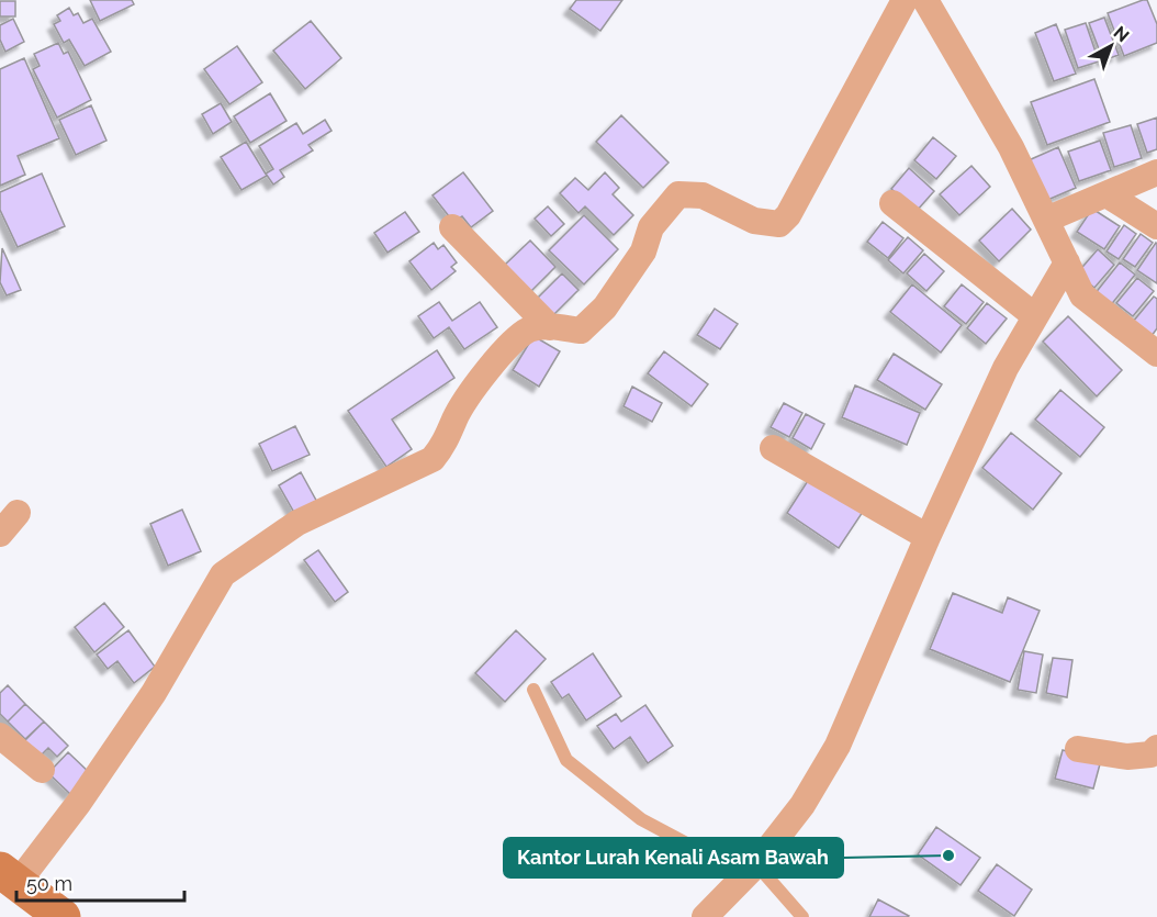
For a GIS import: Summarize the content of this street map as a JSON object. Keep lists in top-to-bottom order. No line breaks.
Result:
{"places":["Kantor Lurah Kenali Asam Bawah"],"scale_bar":"50 m","north":"top right"}
